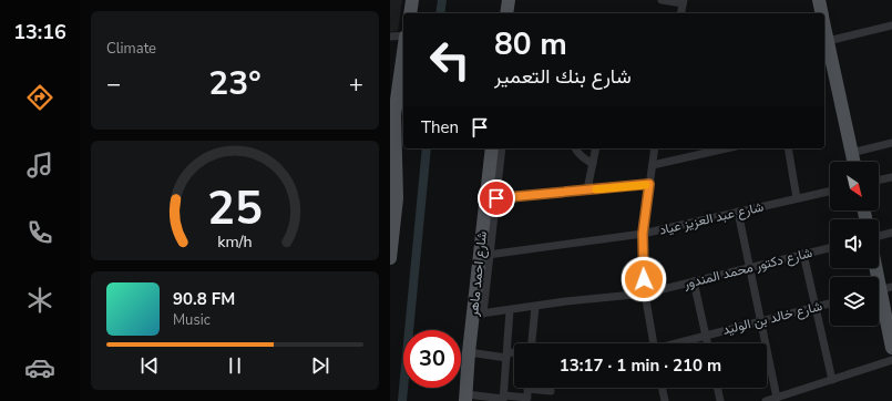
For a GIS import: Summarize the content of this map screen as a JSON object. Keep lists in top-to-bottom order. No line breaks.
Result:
{"streets":{"main road":["شارع احمد ماهر"],"street":["شارع عبد العزيز عياد","شارع دكتور محمد المندور","شارع خالد بن الوليد"]},"crossings":[["شارع عبد العزيز عياد","شارع احمد ماهر"],["شارع دكتور محمد المندور","شارع احمد ماهر"]],"north":"bottom right","page":{"tabs":"13:16","tile":"Climate","turn":["80 m","شارع بنك التعمير"],"heat":["−","23°","+"],"then":"Then","song":["90.8 FM","Music"],"limit":"30","trip":"13:17 · 1 min · 210 m","gauge":["25","km/h"]}}
